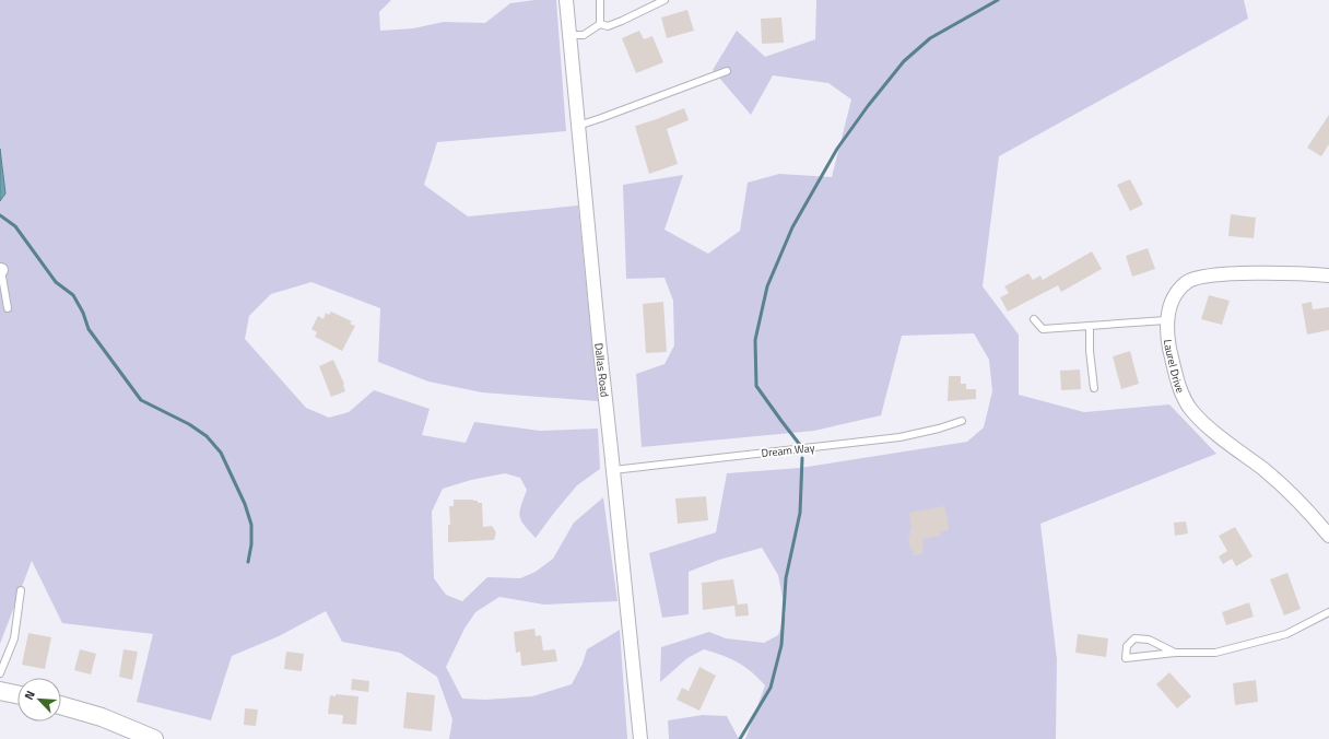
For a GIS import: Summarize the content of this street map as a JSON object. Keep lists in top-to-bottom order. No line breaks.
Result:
{"streets":{"street":["Laurel Drive","Dallas Road"],"lane":["Dream Way"]},"crossings":[["Dallas Road","Dream Way"]],"north":"top left"}
